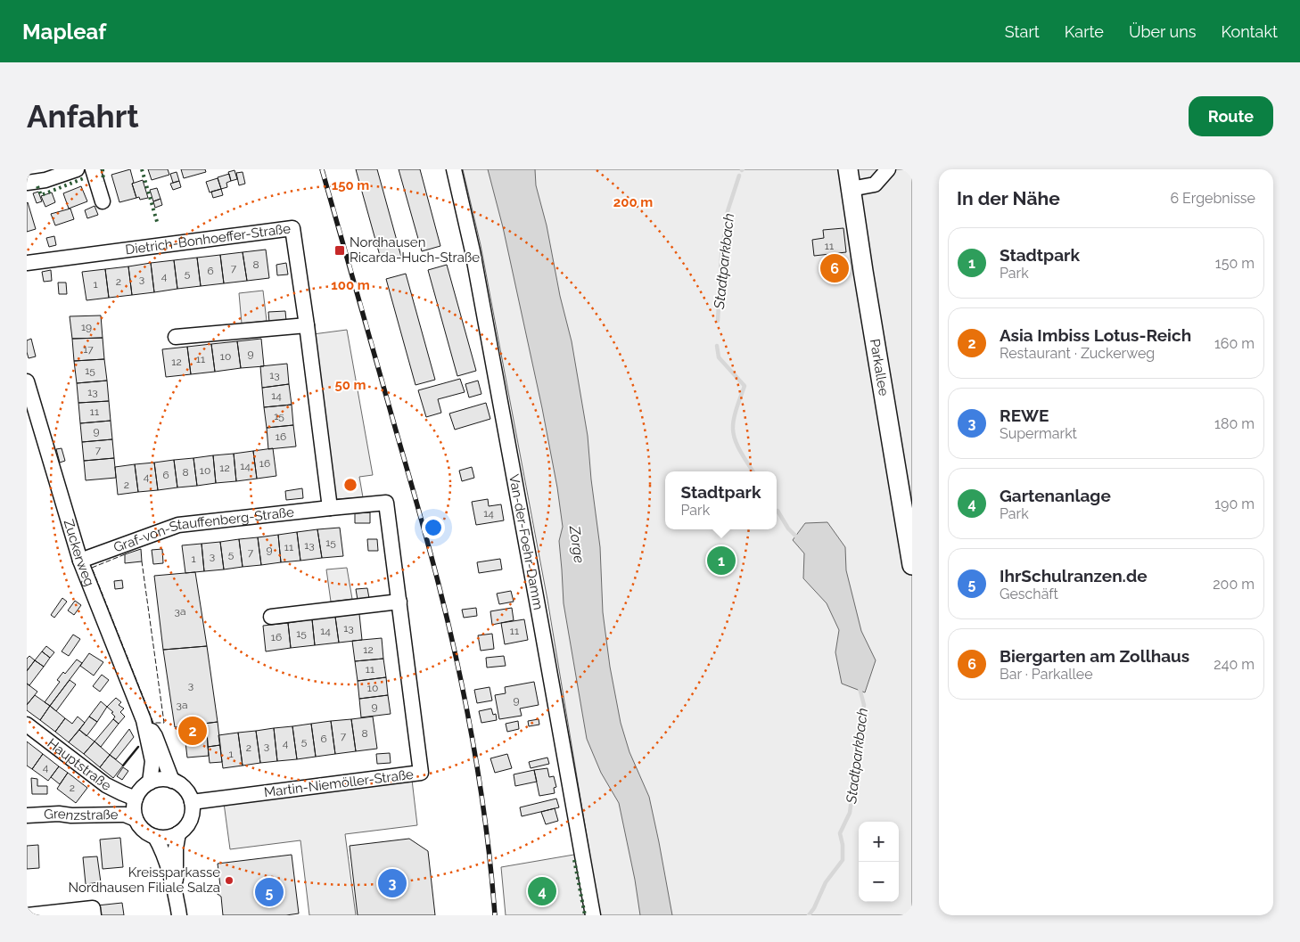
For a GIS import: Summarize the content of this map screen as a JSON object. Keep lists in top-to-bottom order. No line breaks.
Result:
{"streets":{"main road":["Parkallee"],"street":["Dietrich-Bonhoeffer-Straße","Graf-von-Stauffenberg-Straße","Van-der-Foehr-Damm","Zuckerweg","Hauptstraße","Martin-Niemöller-Straße","Grenzstraße"]},"crossings":[["Dietrich-Bonhoeffer-Straße","Graf-von-Stauffenberg-Straße"],["Dietrich-Bonhoeffer-Straße","Martin-Niemöller-Straße"],["Graf-von-Stauffenberg-Straße","Zuckerweg"],["Graf-von-Stauffenberg-Straße","Martin-Niemöller-Straße"],["Zuckerweg","Hauptstraße"],["Zuckerweg","Martin-Niemöller-Straße"],["Zuckerweg","Grenzstraße"],["Hauptstraße","Martin-Niemöller-Straße"],["Hauptstraße","Grenzstraße"],["Martin-Niemöller-Straße","Grenzstraße"]],"water":["Stadtparkbach","Zorge"],"places":{"transit":["Nordhausen Ricarda-Huch-Straße"],"other":["Kreissparkasse Nordhausen Filiale Salza"]},"house_numbers":["11","8","7","6","5","4","3","2","1","19","17","9","10","11","12","15","13","13","14","11","15","9","16","7","16","14","12","10","8","6","4","2","14","15","13","11","9","7","5","3","1","3a","13","14","11","15","16","12","11","3","10","9","3a","9","8","7","6","5","4","3","2","1","4","2"],"page":{"header":"Mapleaf","nav":["Start","Karte","Über uns","Kontakt"],"buttons":"Route","title":"Anfahrt","heading":["In der Nähe","6 Ergebnisse"],"list":[{"mark":"1","name":"Stadtpark","note":"Park","value":"150 m"},{"mark":"2","name":"Asia Imbiss Lotus-Reich","note":"Restaurant · Zuckerweg","value":"160 m"},{"mark":"3","name":"REWE","note":"Supermarkt","value":"180 m"},{"mark":"4","name":"Gartenanlage","note":"Park","value":"190 m"},{"mark":"5","name":"IhrSchulranzen.de","note":"Geschäft","value":"200 m"},{"mark":"6","name":"Biergarten am Zollhaus","note":"Bar · Parkallee","value":"240 m"}],"pins":["6","1","2","3","4","5"],"popup":["Stadtpark","Park"],"map_buttons":["+","−"]},"rings":["150 m","200 m","100 m","50 m"]}
